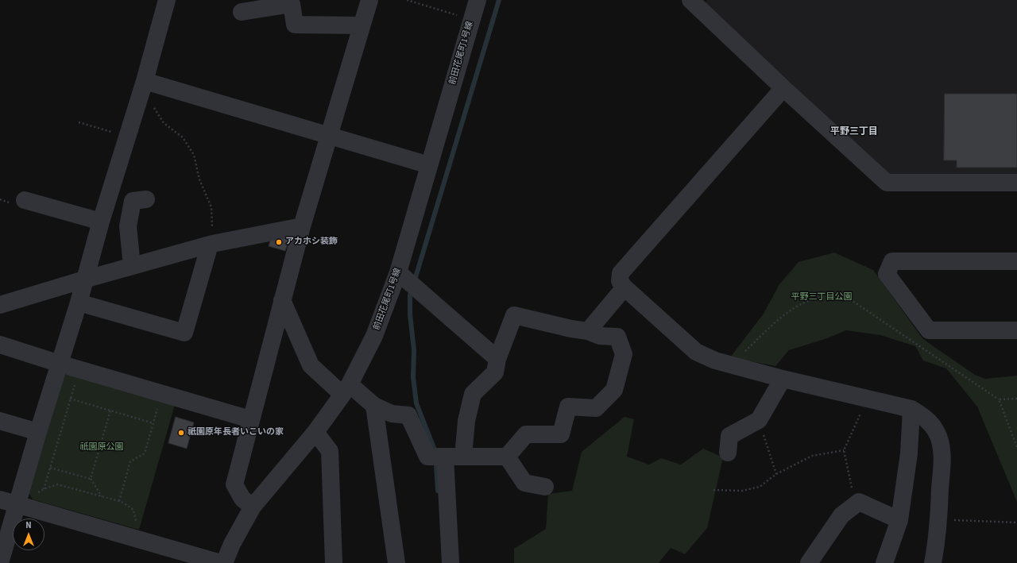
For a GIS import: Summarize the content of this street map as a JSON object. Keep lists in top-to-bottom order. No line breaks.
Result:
{"streets":{"street":["前田花尾町1号線"]},"districts":["平野三丁目"],"parks":["平野三丁目公園","祇園原公園"],"places":["アカホシ装飾","祇園原年長者いこいの家"],"north":"top"}
